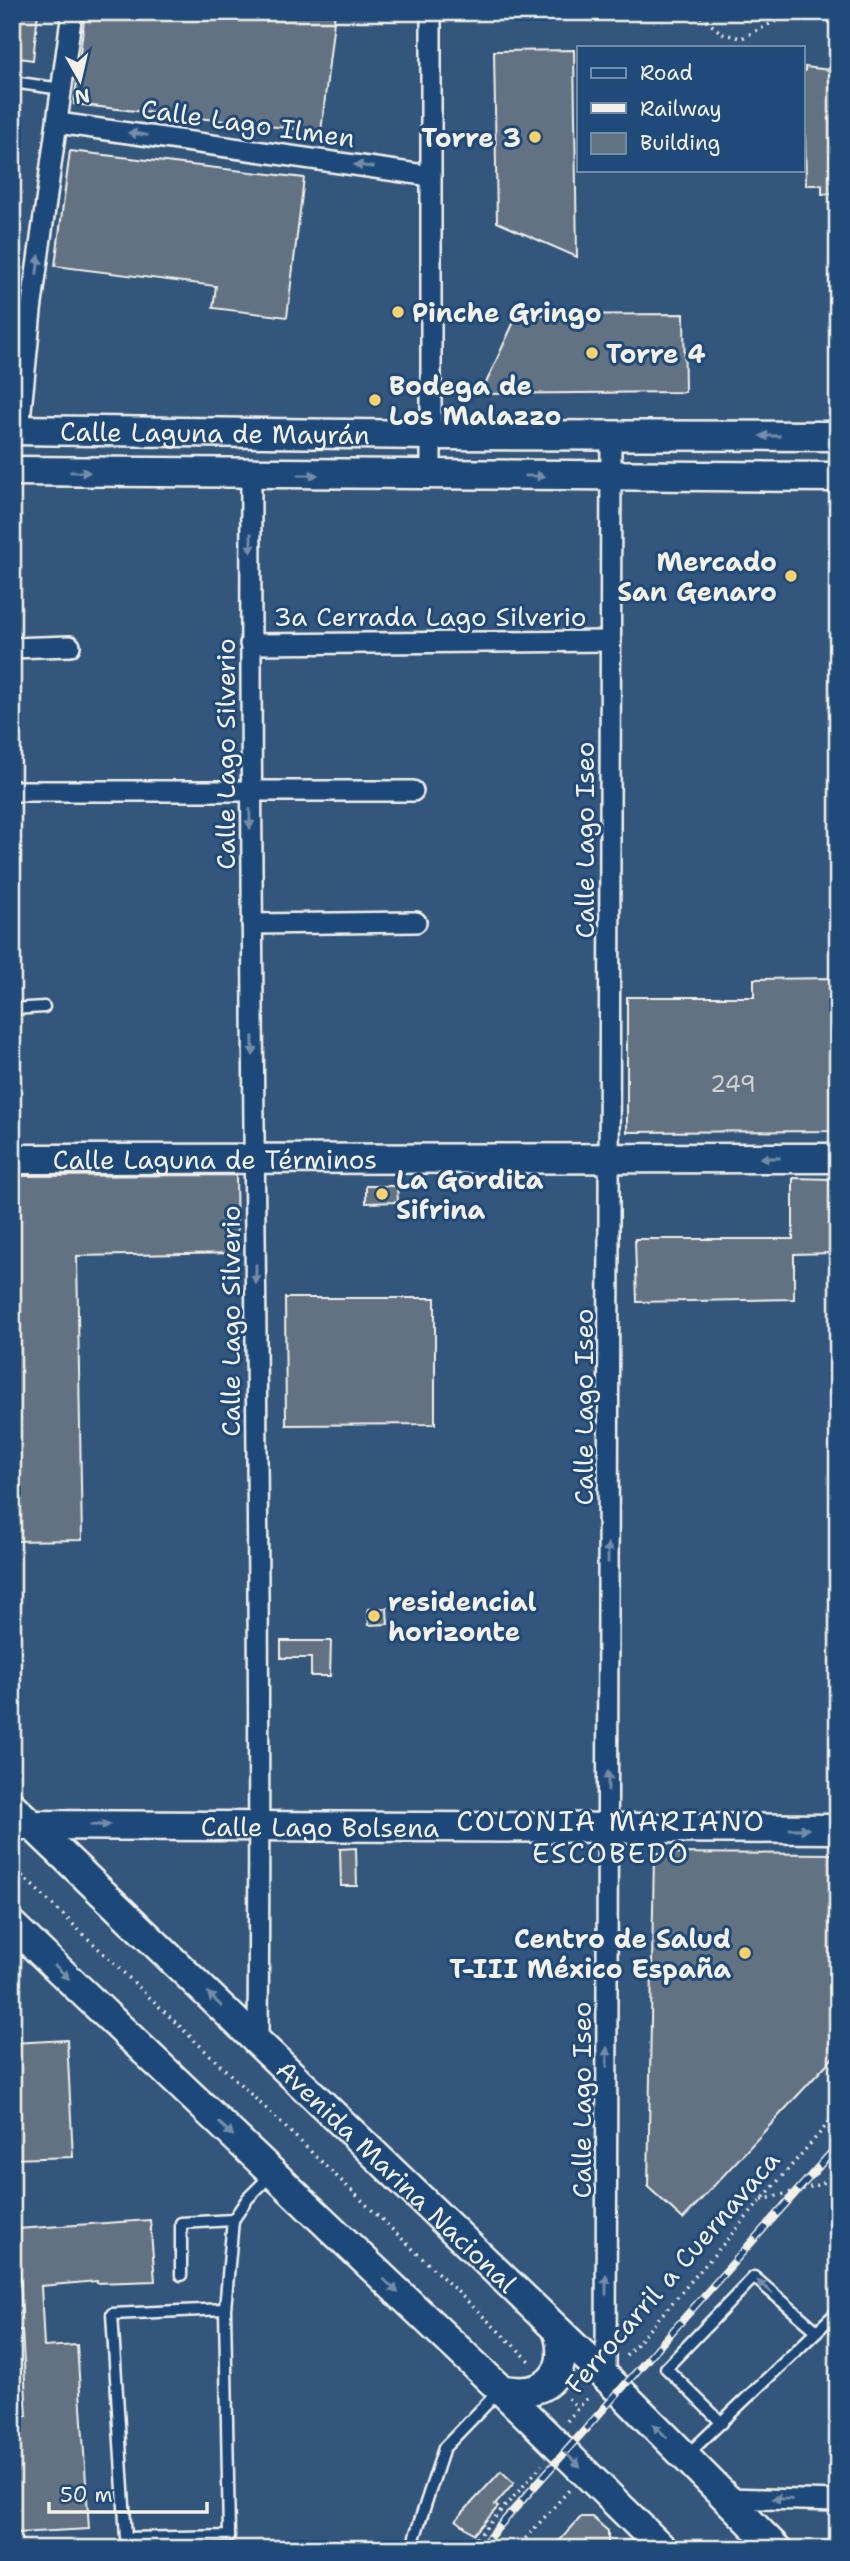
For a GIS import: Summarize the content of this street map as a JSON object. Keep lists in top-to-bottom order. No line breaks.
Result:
{"streets":{"street":["Calle Lago Ilmen","Calle Laguna de Mayrán","3a Cerrada Lago Silverio","Calle Lago Silverio","Calle Lago Iseo","Calle Laguna de Términos","Calle Lago Bolsena","Avenida Marina Nacional"],"path":["Ferrocarril a Cuernavaca"]},"crossings":[["Calle Laguna de Mayrán","Calle Lago Silverio"],["Calle Laguna de Mayrán","Calle Lago Iseo"],["3a Cerrada Lago Silverio","Calle Lago Silverio"],["3a Cerrada Lago Silverio","Calle Lago Iseo"],["Calle Lago Silverio","Calle Laguna de Términos"],["Calle Lago Silverio","Calle Lago Bolsena"],["Calle Lago Silverio","Avenida Marina Nacional"],["Calle Lago Iseo","Calle Laguna de Términos"],["Calle Lago Iseo","Calle Lago Bolsena"],["Calle Lago Iseo","Avenida Marina Nacional"],["Calle Lago Iseo","Ferrocarril a Cuernavaca"],["Calle Lago Bolsena","Avenida Marina Nacional"],["Avenida Marina Nacional","Ferrocarril a Cuernavaca"]],"one_way":["Calle Lago Ilmen","Calle Lago Silverio","Calle Lago Iseo","Calle Lago Bolsena"],"districts":["COLONIA MARIANO ESCOBEDO"],"places":["Torre 3","Pinche Gringo","Torre 4","Bodega de Los Malazzo","Mercado San Genaro","La Gordita Sifrina","residencial horizonte","Centro de Salud T-III México España"],"house_numbers":["249"],"legend":["Road","Railway","Building"],"scale_bar":"50 m","north":"bottom"}
